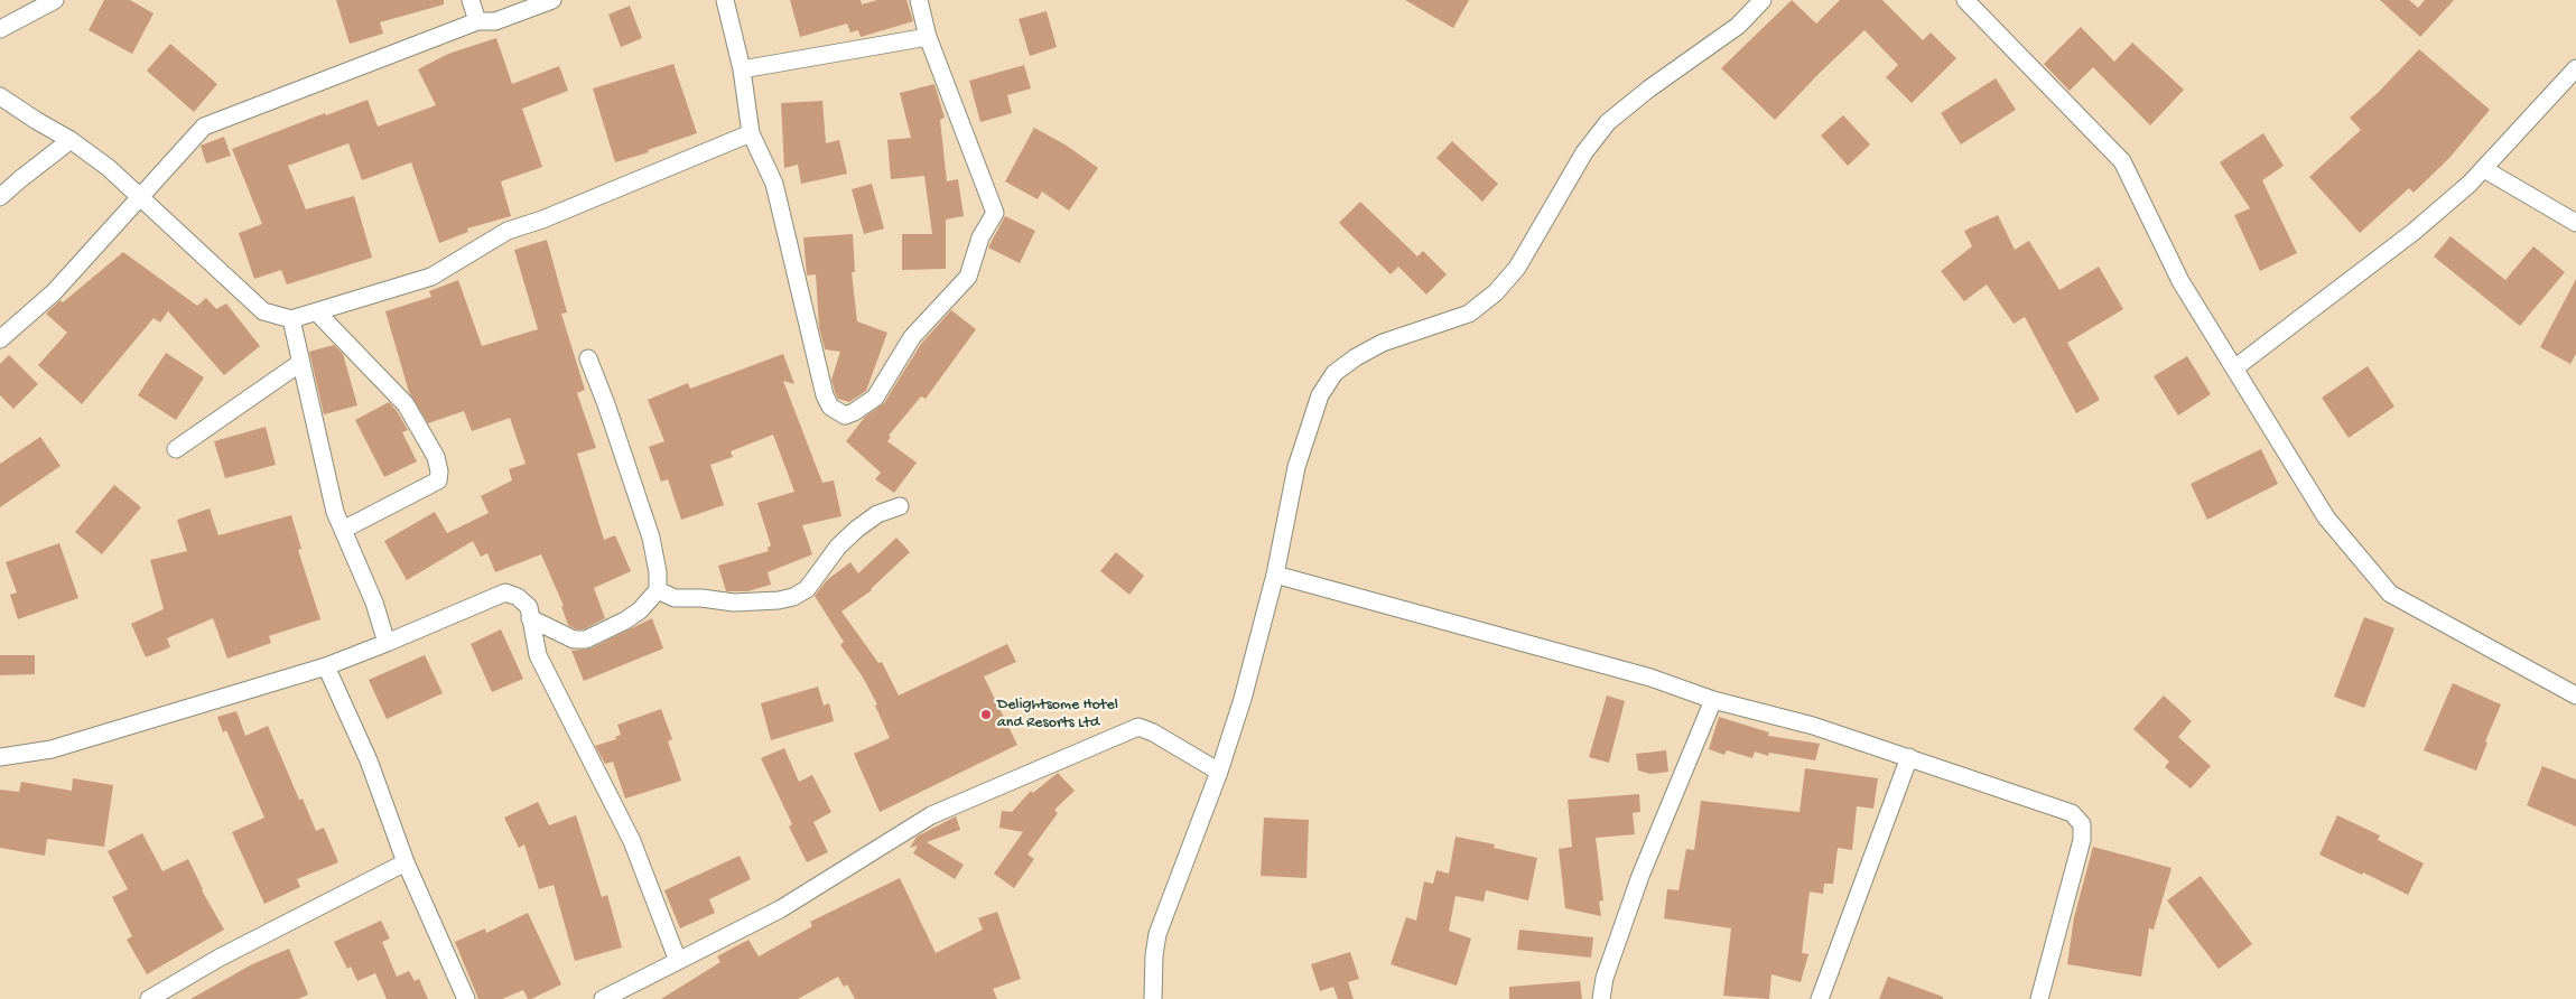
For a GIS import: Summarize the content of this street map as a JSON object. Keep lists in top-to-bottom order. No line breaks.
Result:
{"places":["Delightsome Hotel and Resorts Ltd"]}
